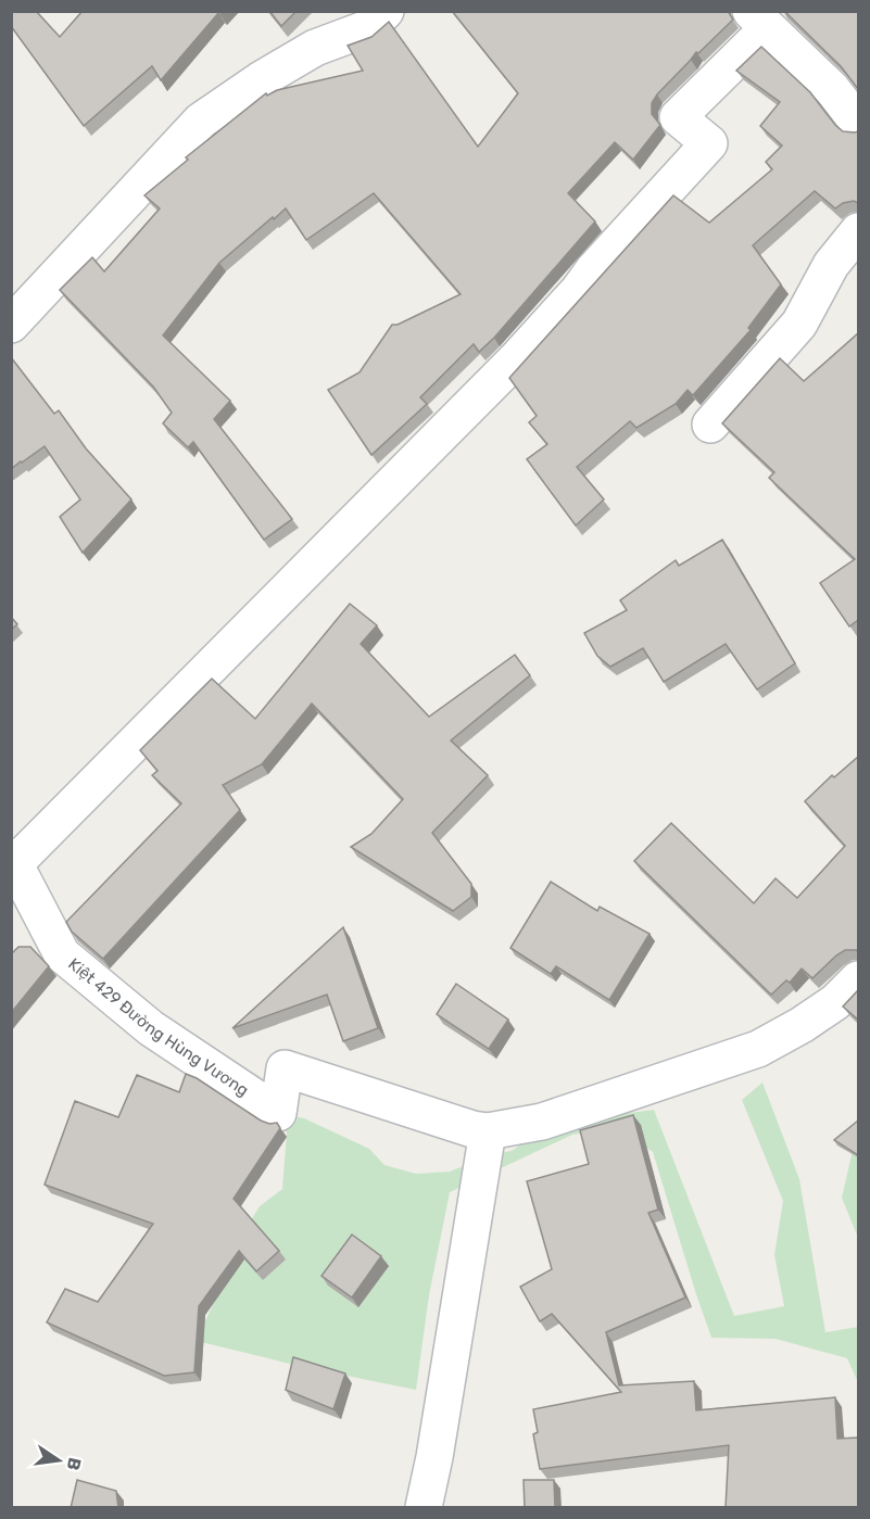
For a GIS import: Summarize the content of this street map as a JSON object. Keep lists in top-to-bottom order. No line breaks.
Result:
{"streets":{"street":["Kiệt 429 Đường Hùng Vương"]},"north":"right"}
